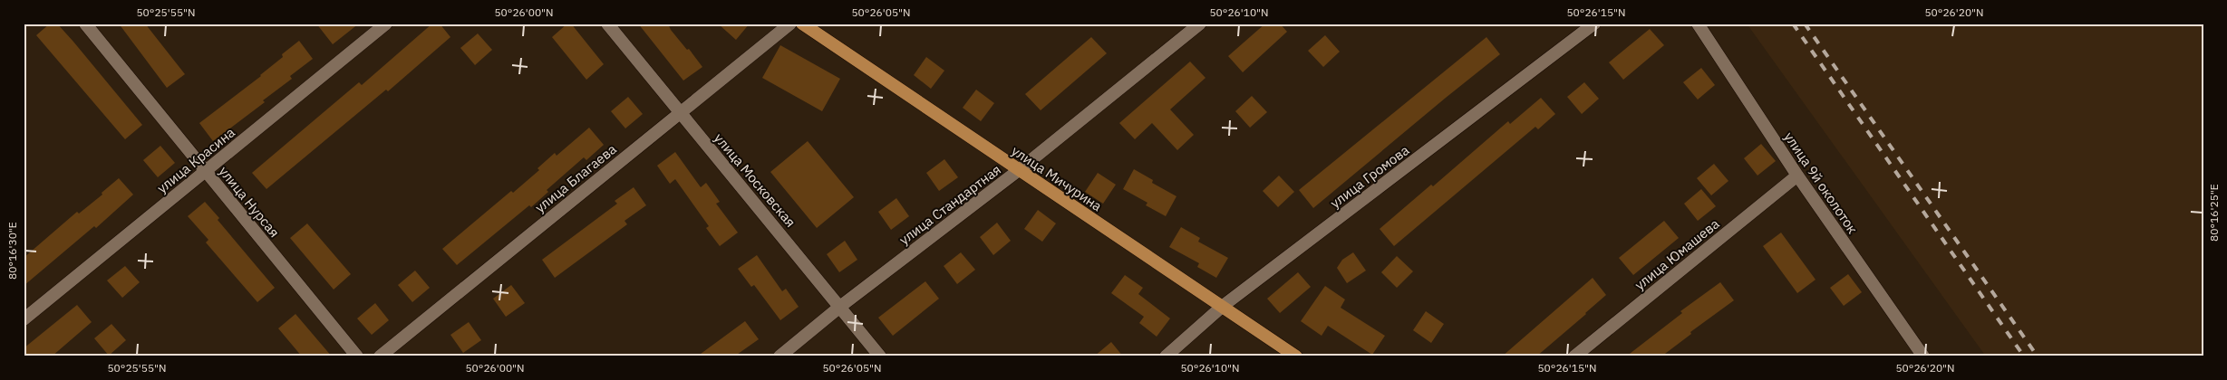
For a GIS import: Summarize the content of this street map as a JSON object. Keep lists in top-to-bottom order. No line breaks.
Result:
{"streets":{"main road":["улица Мичурина"],"street":["улица Красина","улица Громова","улица Благаева","улица Московская","улица 9й околоток","улица Нурсая","улица Стандартная","улица Юмашева"]},"crossings":[["улица Красина","улица Нурсая"],["улица Громова","улица Мичурина"],["улица Благаева","улица Московская"],["улица Мичурина","улица Стандартная"],["улица Московская","улица Стандартная"],["улица 9й околоток","улица Юмашева"]],"coordinates":["50°25'55\"N","50°26'00\"N","50°26'05\"N","50°26'10\"N","50°26'15\"N","50°26'20\"N","80°16'25\"E","80°16'30\"E"]}
